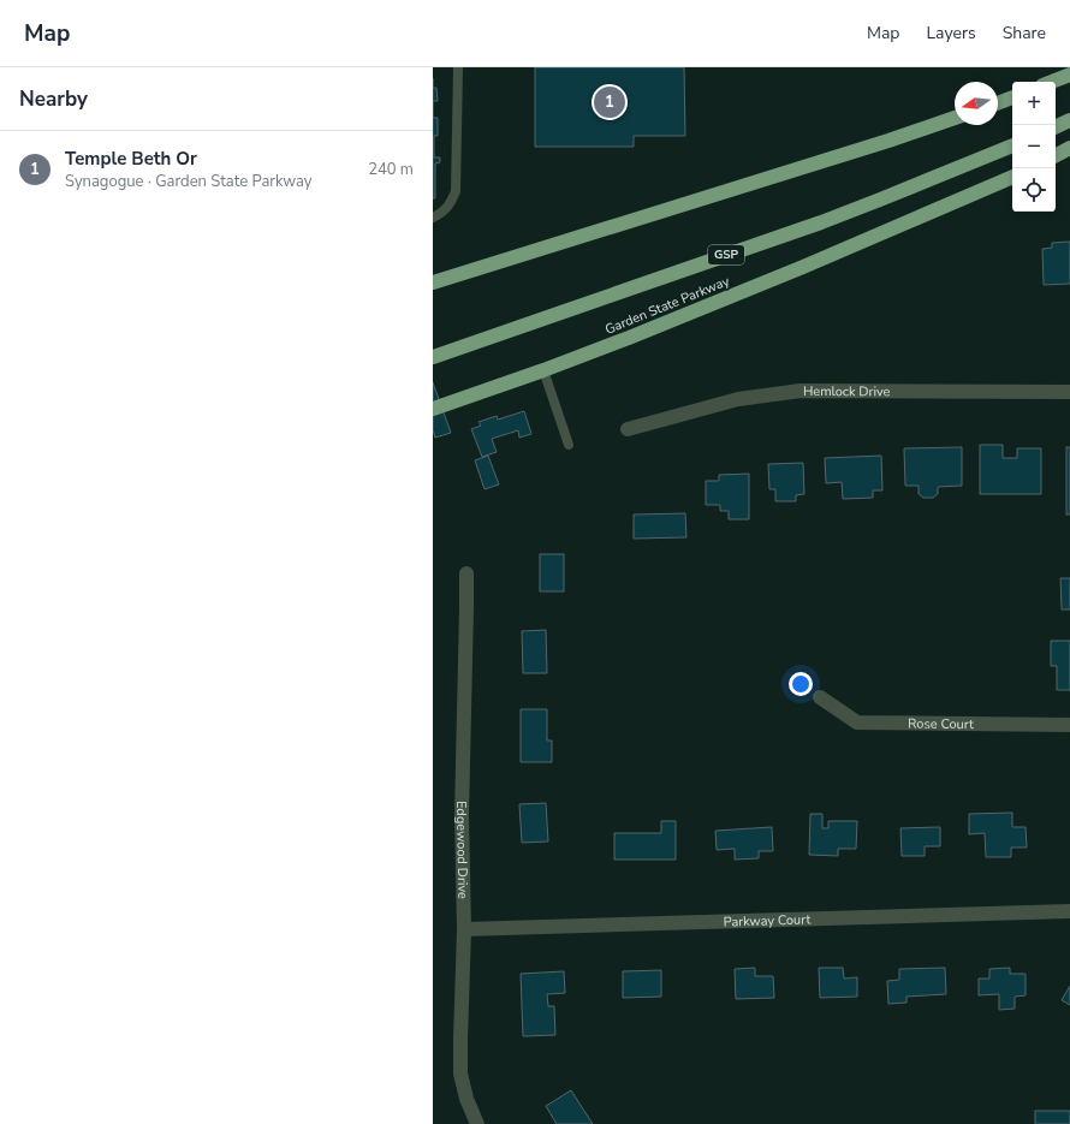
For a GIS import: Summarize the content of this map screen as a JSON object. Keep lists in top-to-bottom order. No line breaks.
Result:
{"streets":{"highway":["GSP","Garden State Parkway"],"street":["Hemlock Drive","Rose Court","Edgewood Drive","Parkway Court"]},"crossings":[["Edgewood Drive","Parkway Court"]],"north":"left","page":{"header":"Map","nav":["Map","Layers","Share"],"heading":"Nearby","map_buttons":["+","−"],"pins":"1","list":[{"mark":"1","name":"Temple Beth Or","note":"Synagogue · Garden State Parkway","value":"240 m"}]}}
